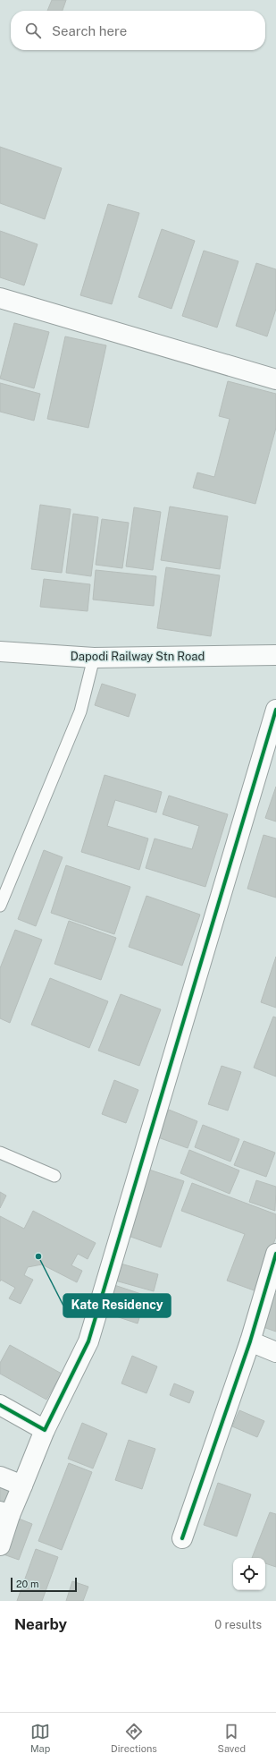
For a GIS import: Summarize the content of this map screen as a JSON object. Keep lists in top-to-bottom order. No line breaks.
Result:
{"streets":{"street":["Dapodi Railway Stn Road"]},"places":["Kate Residency"],"scale_bar":"20 m","page":{"search":"Search here","scale":"20 m","heading":["Nearby","0 results"],"nav":["Map","Directions","Saved"]}}
